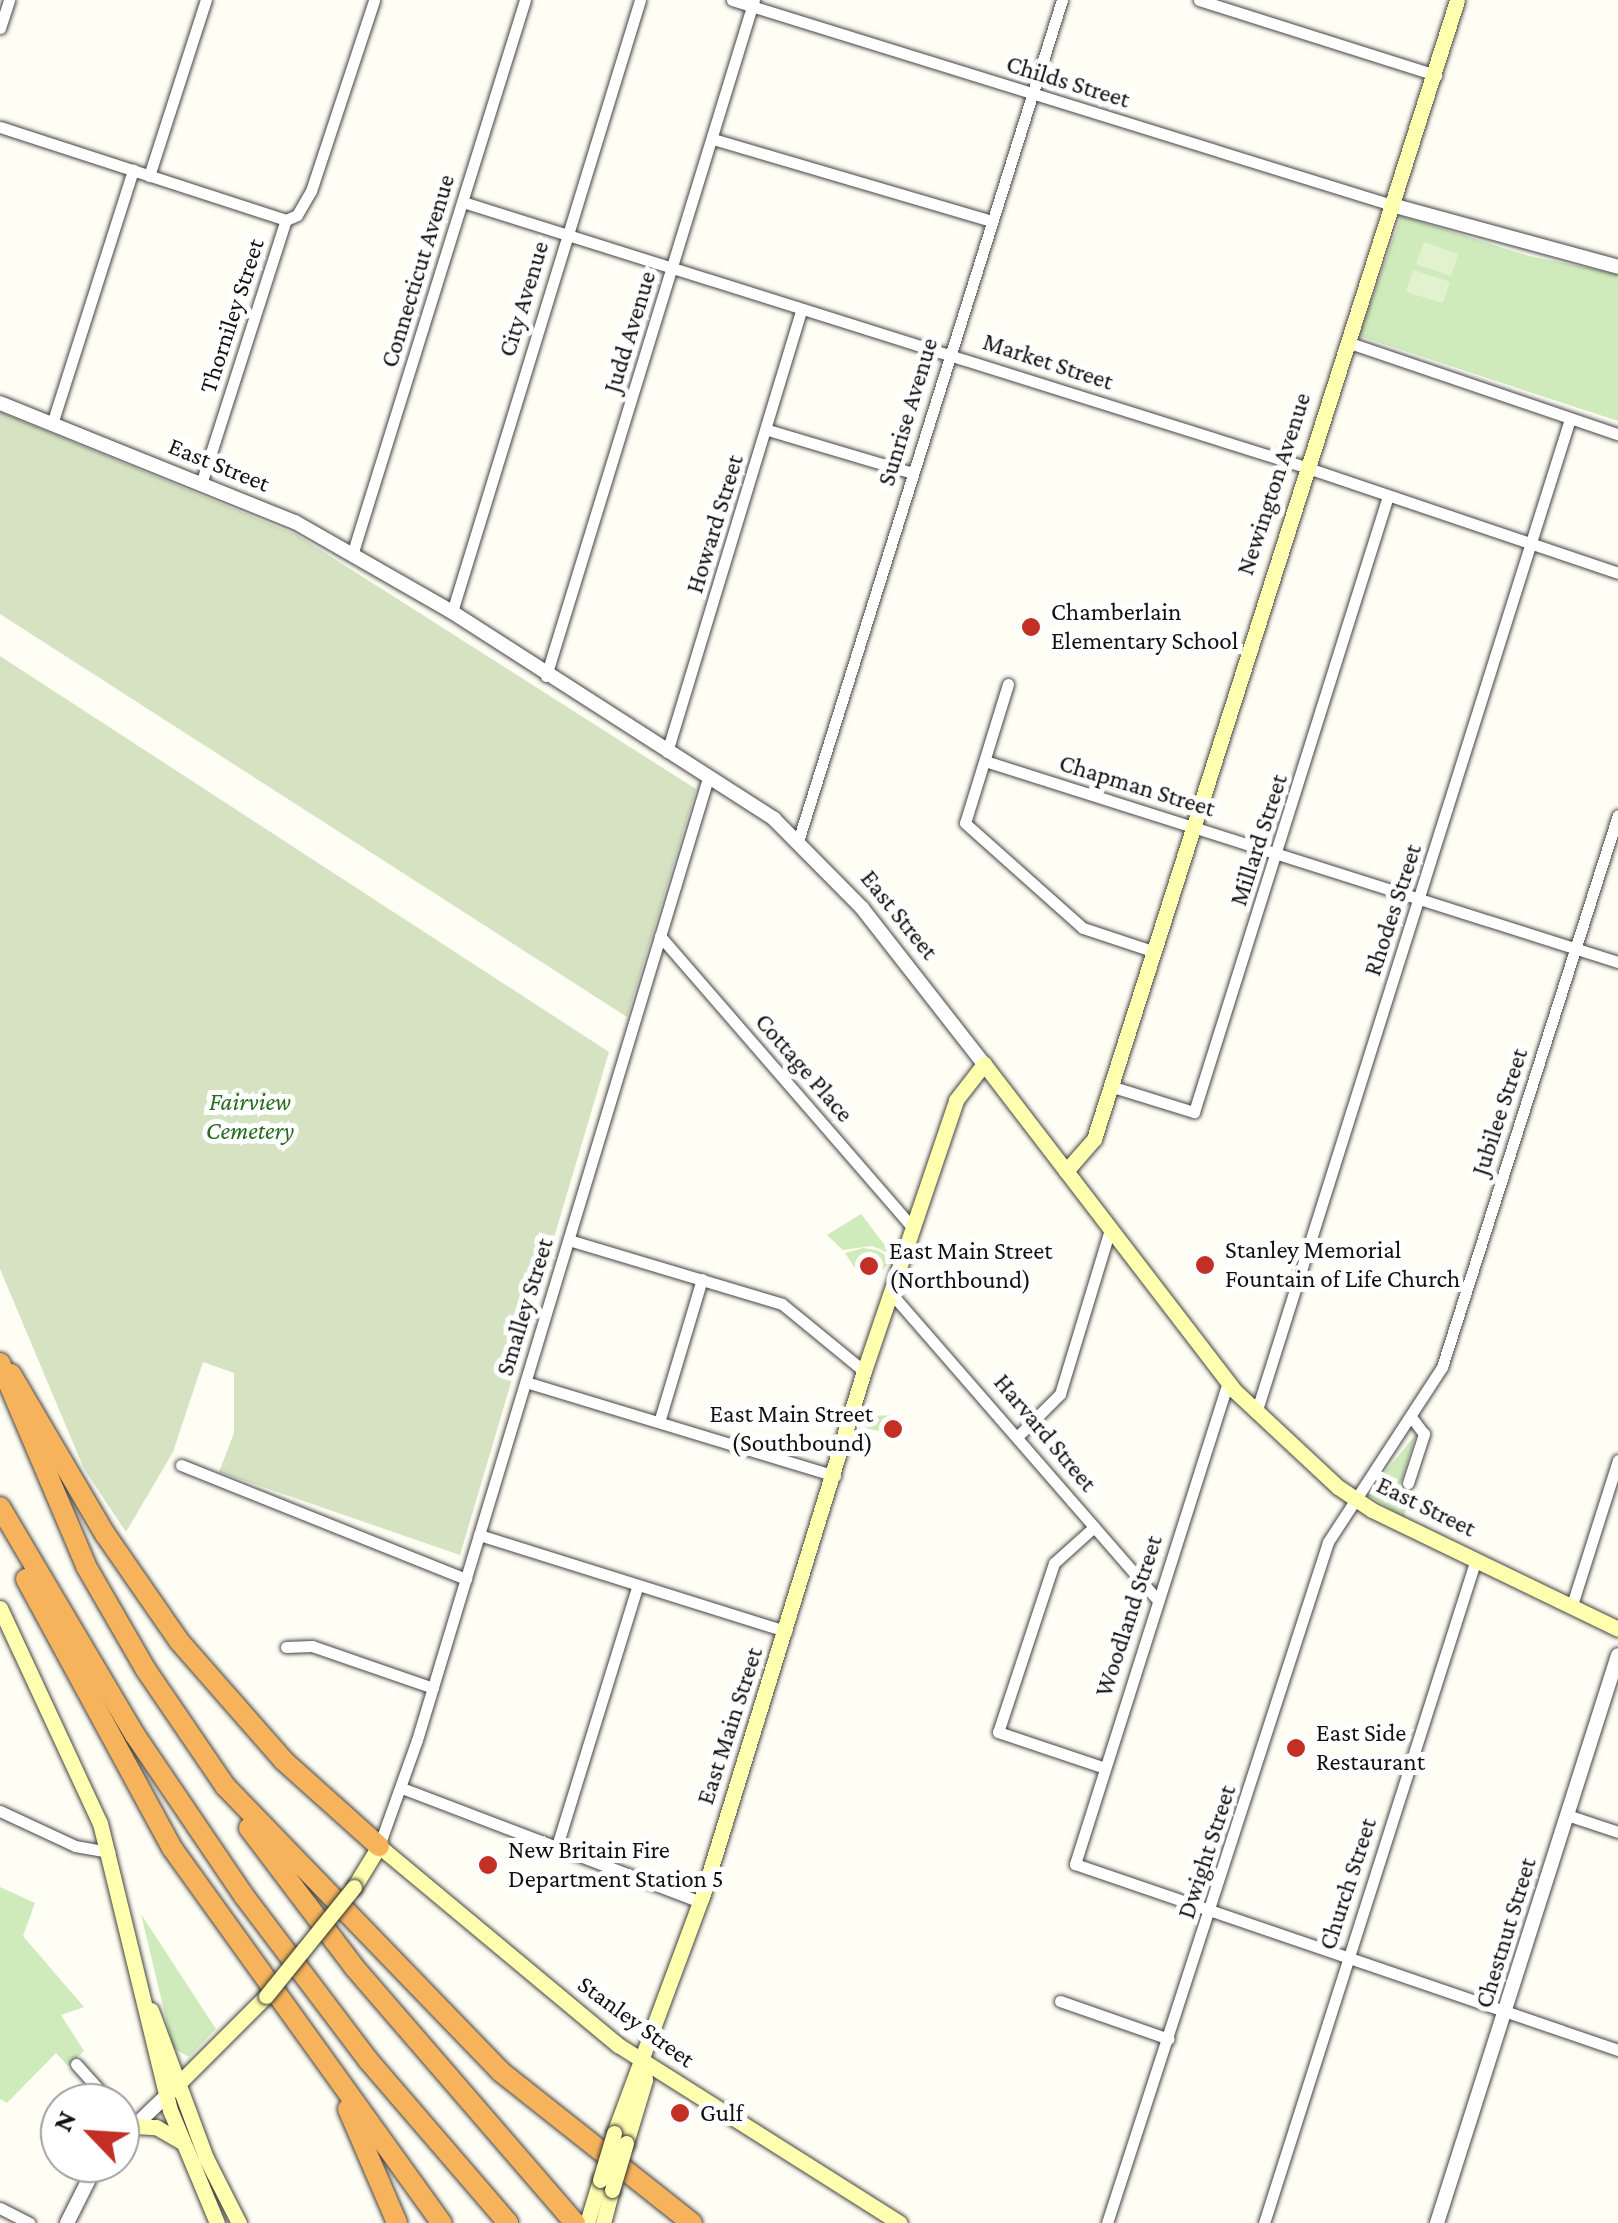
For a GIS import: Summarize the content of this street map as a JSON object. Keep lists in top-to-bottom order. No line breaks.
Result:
{"streets":{"main road":["East Street","Newington Avenue","East Main Street","Stanley Street"],"street":["Childs Street","Connecticut Avenue","City Avenue","Thorniley Street","Judd Avenue","Market Street","Sunrise Avenue","Howard Street","Chapman Street","Millard Street","Rhodes Street","Cottage Place","Jubilee Street","Smalley Street","Harvard Street","Woodland Street","Dwight Street","Church Street","Chestnut Street"]},"crossings":[["Childs Street","Judd Avenue"],["Childs Street","Sunrise Avenue"],["Childs Street","Newington Avenue"],["Connecticut Avenue","Market Street"],["Connecticut Avenue","East Street"],["City Avenue","Market Street"],["City Avenue","East Street"],["Thorniley Street","East Street"],["Judd Avenue","Market Street"],["Judd Avenue","East Street"],["Market Street","Sunrise Avenue"],["Market Street","Newington Avenue"],["Market Street","Howard Street"],["Market Street","Millard Street"],["Market Street","Rhodes Street"],["Sunrise Avenue","East Street"],["East Street","Newington Avenue"],["East Street","Howard Street"],["East Street","Rhodes Street"],["East Street","Jubilee Street"],["East Street","Smalley Street"],["East Street","Woodland Street"],["East Street","East Main Street"],["East Street","Dwight Street"],["East Street","Church Street"],["Newington Avenue","Chapman Street"],["Newington Avenue","Millard Street"],["Chapman Street","Millard Street"],["Chapman Street","Rhodes Street"],["Chapman Street","Jubilee Street"],["Cottage Place","Smalley Street"],["Cottage Place","East Main Street"],["Jubilee Street","Dwight Street"],["Smalley Street","Stanley Street"],["Harvard Street","Woodland Street"],["Harvard Street","East Main Street"],["Woodland Street","Dwight Street"],["East Main Street","Stanley Street"]],"parks":["Fairview Cemetery"],"places":["Chamberlain Elementary School","Stanley Memorial Fountain of Life Church","East Main Street (Northbound)","East Main Street (Southbound)","East Side Restaurant","New Britain Fire Department Station 5","Gulf"],"north":"top left"}
